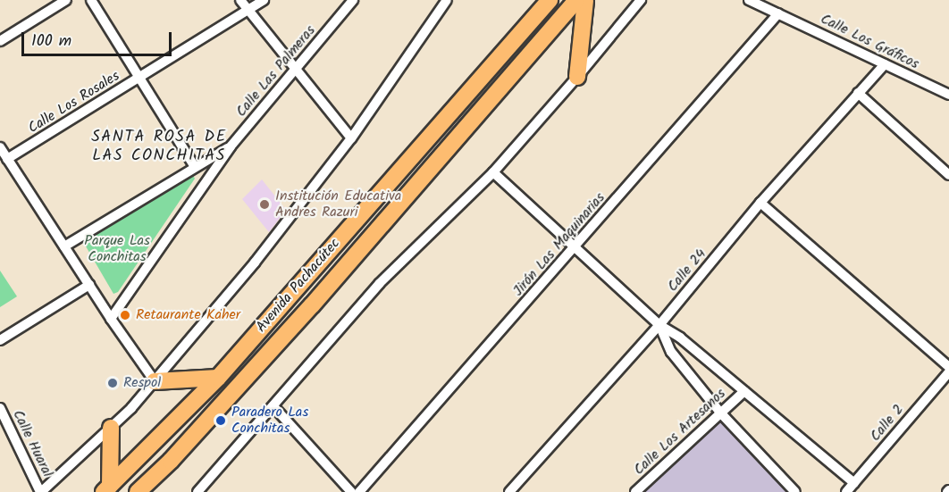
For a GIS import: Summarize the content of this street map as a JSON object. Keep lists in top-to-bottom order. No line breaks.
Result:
{"streets":{"main road":["Avenida Pachacútec"],"street":["Calle Los Gráficos","Calle Las Palmeras","Calle Los Rosales","Jirón Las Maquinarias","Calle 24","Calle 2","Calle Los Artesanos","Calle Huaral"]},"crossings":[["Calle Los Gráficos","Jirón Las Maquinarias"],["Calle Los Gráficos","Calle 24"]],"districts":["SANTA ROSA DE LAS CONCHITAS"],"parks":["Parque Las Conchitas"],"places":["Institución Educativa Andres Razuri","Retaurante Kaher","Respol","Paradero Las Conchitas"],"scale_bar":"100 m"}
